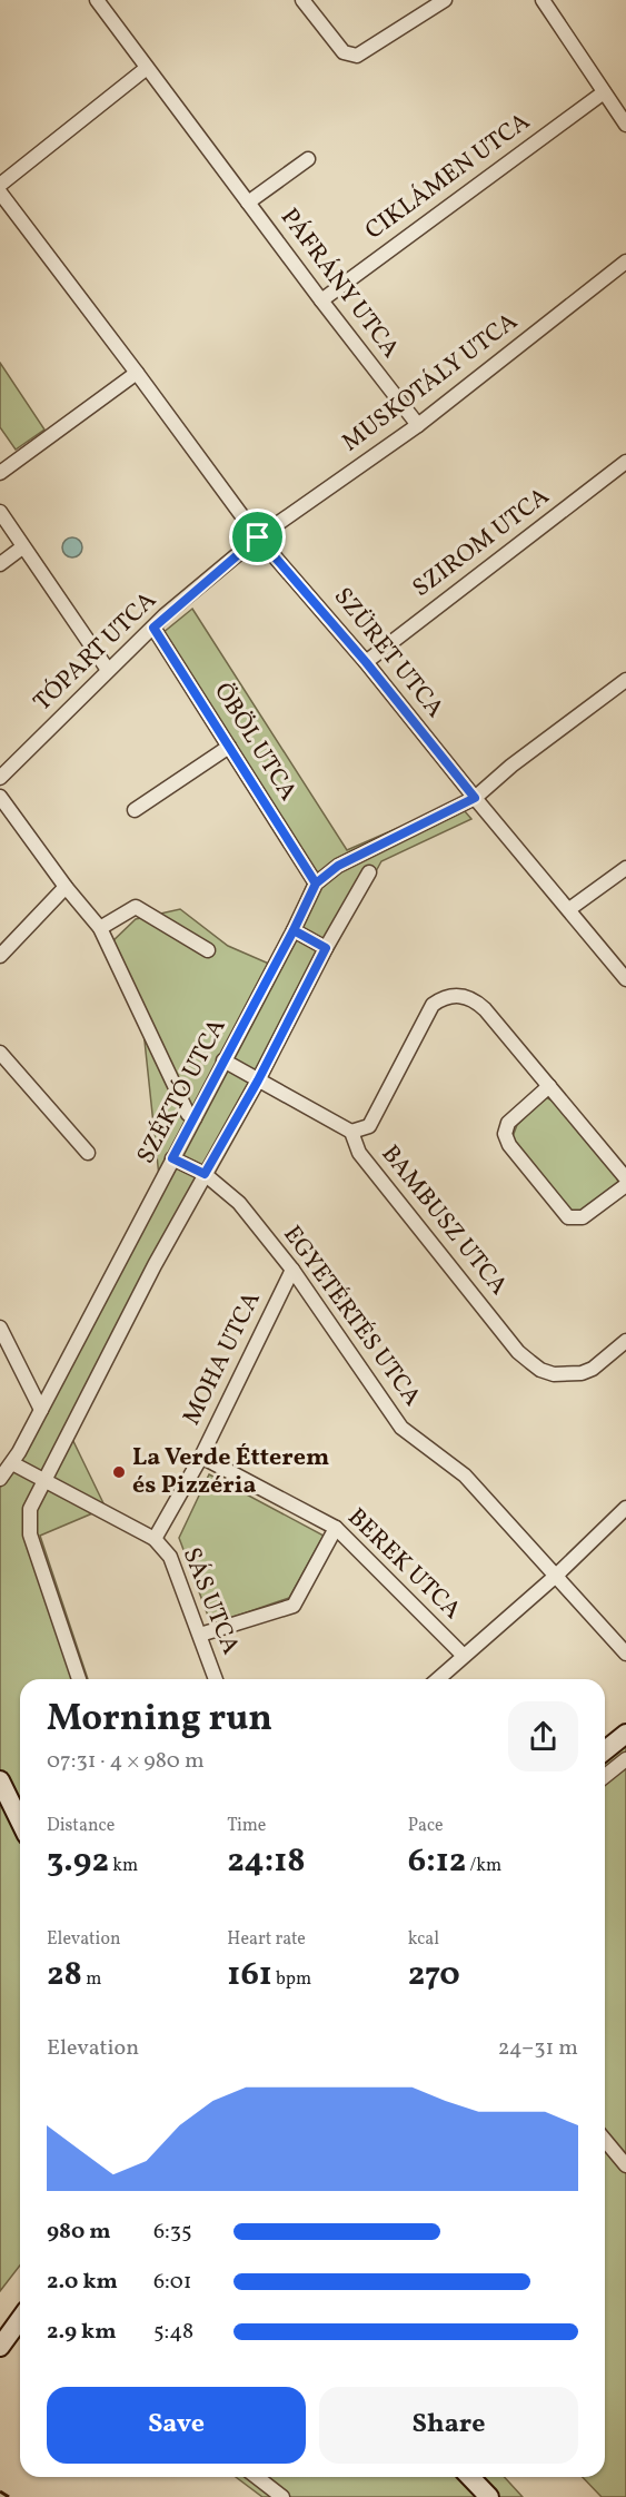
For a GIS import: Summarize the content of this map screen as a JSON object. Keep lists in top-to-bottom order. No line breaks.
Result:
{"streets":{"street":["CIKLÁMEN UTCA","PÁFRÁNY UTCA","MUSKOTÁLY UTCA","SZIROM UTCA","TÓPART UTCA","SZÜRET UTCA","ÖBÖL UTCA","SZÉKTÓ UTCA","BAMBUSZ UTCA","EGYETÉRTÉS UTCA","MOHA UTCA","BEREK UTCA","SÁS UTCA"]},"crossings":[["CIKLÁMEN UTCA","PÁFRÁNY UTCA"],["PÁFRÁNY UTCA","MUSKOTÁLY UTCA"],["MUSKOTÁLY UTCA","TÓPART UTCA"],["MUSKOTÁLY UTCA","SZÜRET UTCA"],["SZIROM UTCA","SZÜRET UTCA"],["TÓPART UTCA","SZÜRET UTCA"],["TÓPART UTCA","ÖBÖL UTCA"],["SZÜRET UTCA","SZÉKTÓ UTCA"],["ÖBÖL UTCA","SZÉKTÓ UTCA"],["SZÉKTÓ UTCA","BAMBUSZ UTCA"],["SZÉKTÓ UTCA","EGYETÉRTÉS UTCA"],["SZÉKTÓ UTCA","SÁS UTCA"],["EGYETÉRTÉS UTCA","MOHA UTCA"],["MOHA UTCA","BEREK UTCA"],["MOHA UTCA","SÁS UTCA"]],"places":["La Verde Étterem és Pizzéria"],"page":{"heading":["Morning run","07:31 · 4 × 980 m"],"stats":[["Distance","3.92 km"],["Time","24:18"],["Pace","6:12 /km"],["Elevation","28 m"],["Heart rate","161 bpm"],["kcal","270"]],"chart":["Elevation","24–31 m"],"list":[{"name":"980 m","note":"6:35"},{"name":"2.0 km","note":"6:01"},{"name":"2.9 km","note":"5:48"}],"buttons":["Save","Share"]}}
